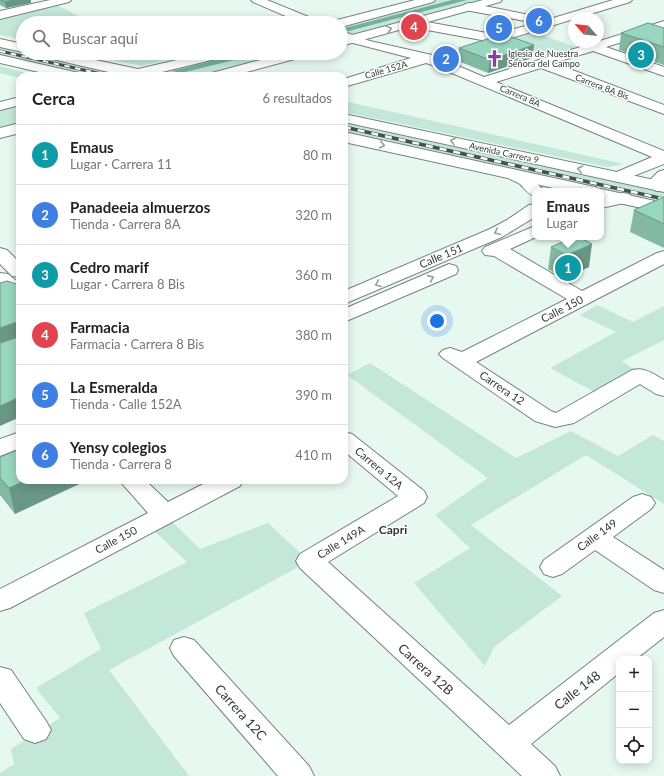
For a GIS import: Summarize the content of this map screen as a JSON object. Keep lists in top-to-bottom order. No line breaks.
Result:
{"streets":{"street":["Calle 152A","Carrera 8A Bis","Carrera 8A","Avenida Carrera 9","Calle 151","Calle 150","Carrera 12","Carrera 12A","Calle 149","Calle 149A","Carrera 12B","Calle 148","Carrera 12C"]},"crossings":[["Calle 152A","Carrera 8A"],["Calle 150","Carrera 12"],["Carrera 12A","Calle 149A"],["Calle 149A","Carrera 12B"],["Carrera 12B","Calle 148"]],"districts":["Capri"],"places":{"church":["Iglesia de Nuestra Señora del Campo"]},"north":"top left","page":{"pins":["6","4","5","3","2","1"],"search":"Buscar aquí","heading":["Cerca","6 resultados"],"list":[{"mark":"1","name":"Emaus","note":"Lugar · Carrera 11","value":"80 m"},{"mark":"2","name":"Panadeeia almuerzos","note":"Tienda · Carrera 8A","value":"320 m"},{"mark":"3","name":"Cedro marif","note":"Lugar · Carrera 8 Bis","value":"360 m"},{"mark":"4","name":"Farmacia","note":"Farmacia · Carrera 8 Bis","value":"380 m"},{"mark":"5","name":"La Esmeralda","note":"Tienda · Calle 152A","value":"390 m"},{"mark":"6","name":"Yensy colegios","note":"Tienda · Carrera 8","value":"410 m"}],"popup":["Emaus","Lugar"],"map_buttons":["+","−"]}}
